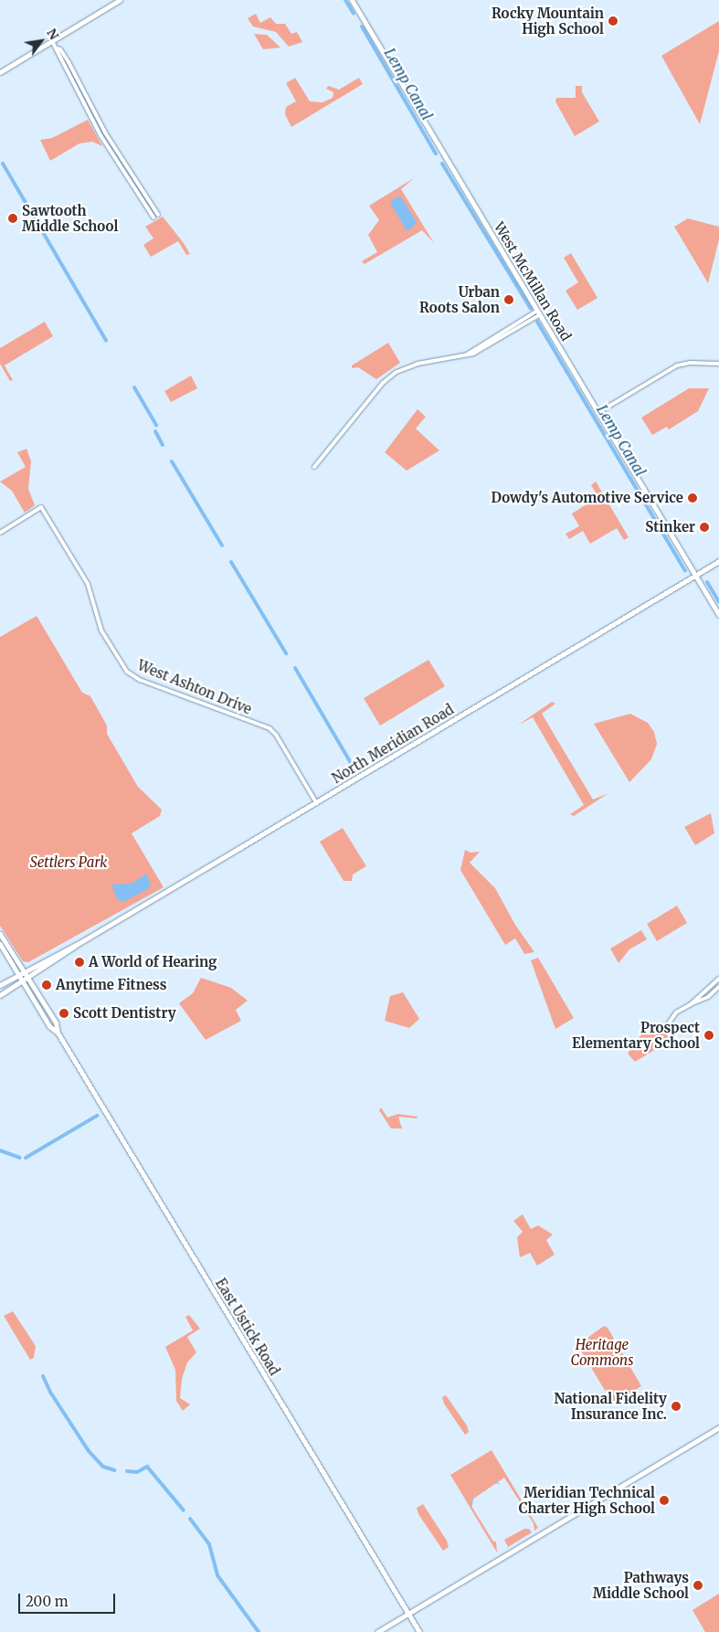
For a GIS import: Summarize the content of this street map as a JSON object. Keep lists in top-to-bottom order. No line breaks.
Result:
{"streets":{"main road":["West McMillan Road","North Meridian Road","East Ustick Road"],"street":["West Ashton Drive"]},"crossings":[["West McMillan Road","North Meridian Road"],["West Ashton Drive","North Meridian Road"],["North Meridian Road","East Ustick Road"]],"water":["Lemp Canal"],"parks":["Settlers Park","Heritage Commons"],"places":["Rocky Mountain High School","Sawtooth Middle School","Urban Roots Salon","Dowdy's Automotive Service","Stinker","A World of Hearing","Anytime Fitness","Scott Dentistry","Prospect Elementary School","National Fidelity Insurance Inc.","Meridian Technical Charter High School","Pathways Middle School"],"scale_bar":"200 m","north":"top right"}
